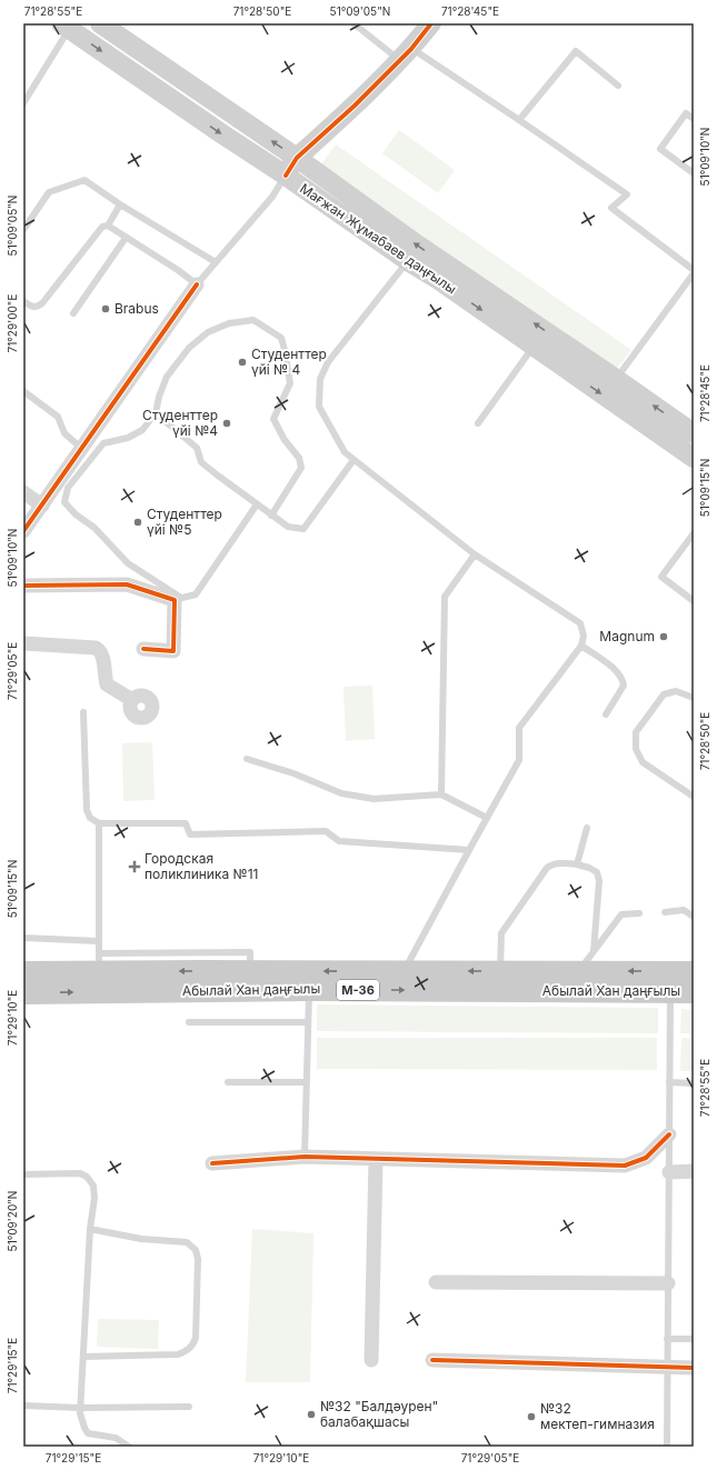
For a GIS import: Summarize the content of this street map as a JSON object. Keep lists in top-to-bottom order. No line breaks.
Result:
{"streets":{"main road":["Мағжан Жұмабаев даңғылы","Абылай Хан даңғылы","M-36"]},"places":{"other":["Brabus","Студенттер үйі № 4","Студенттер үйі №4","Студенттер үйі №5","Magnum","№32 \"Балдәурен\" балабақшасы","№32 мектеп-гимназия"],"health":["Городская поликлиника №11"]},"coordinates":["71°28'55\"E","71°28'50\"E","51°09'05\"N","71°28'45\"E","51°09'10\"N","71°29'00\"E","51°09'15\"N","71°29'05\"E","71°29'10\"E","51°09'20\"N","71°29'15\"E"]}
